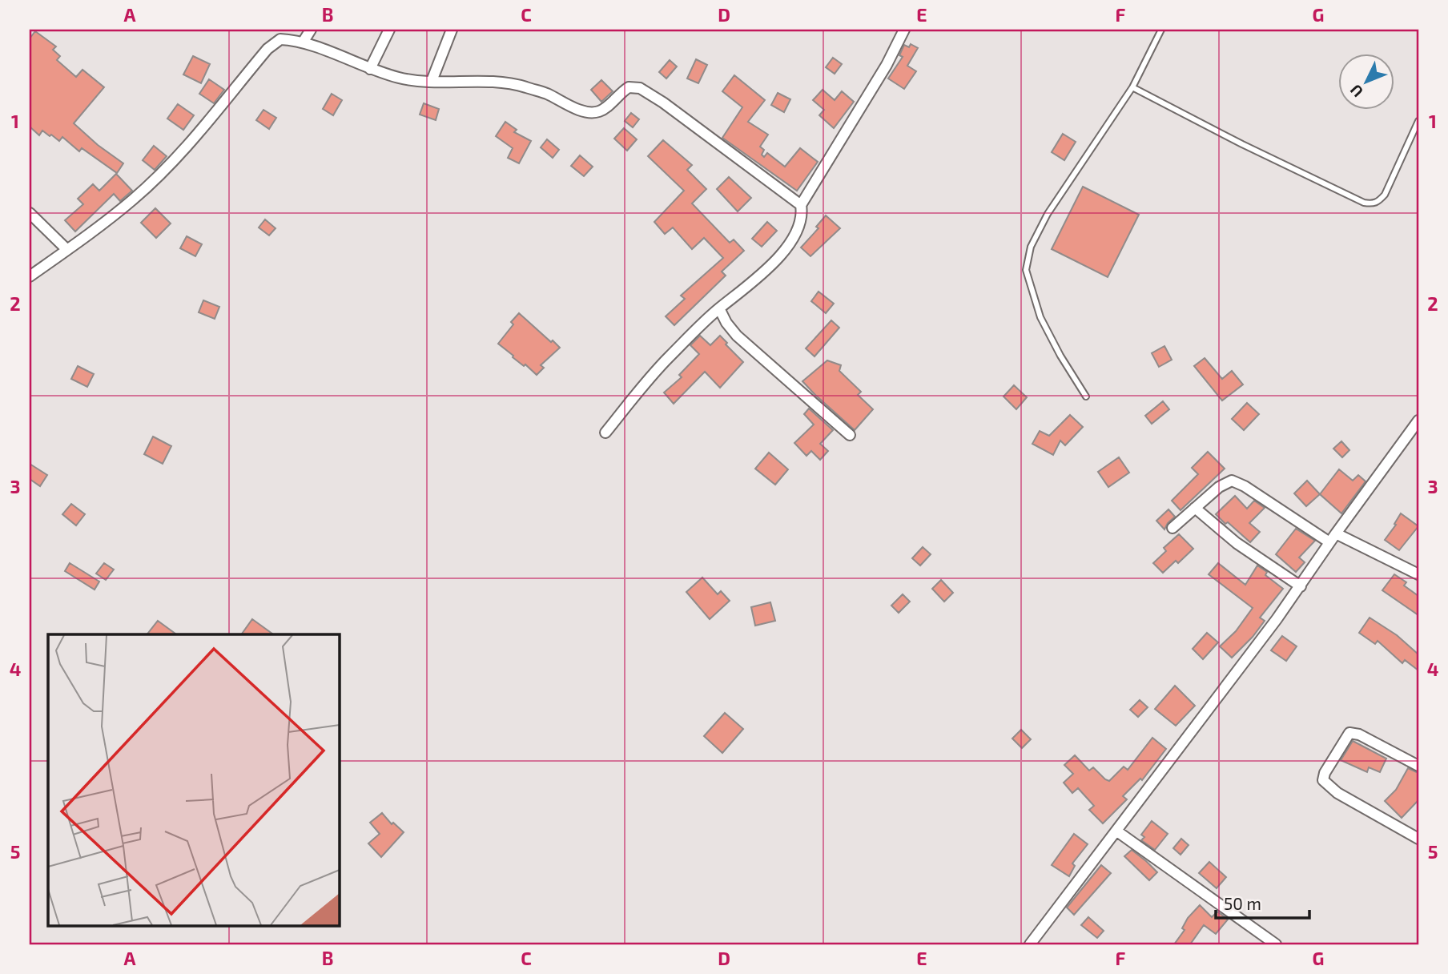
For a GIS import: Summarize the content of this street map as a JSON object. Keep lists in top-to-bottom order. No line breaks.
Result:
{"scale_bar":"50 m","north":"bottom left","grid":{"columns":["A","B","C","D","E","F","G"],"rows":["1","2","3","4","5"]}}
